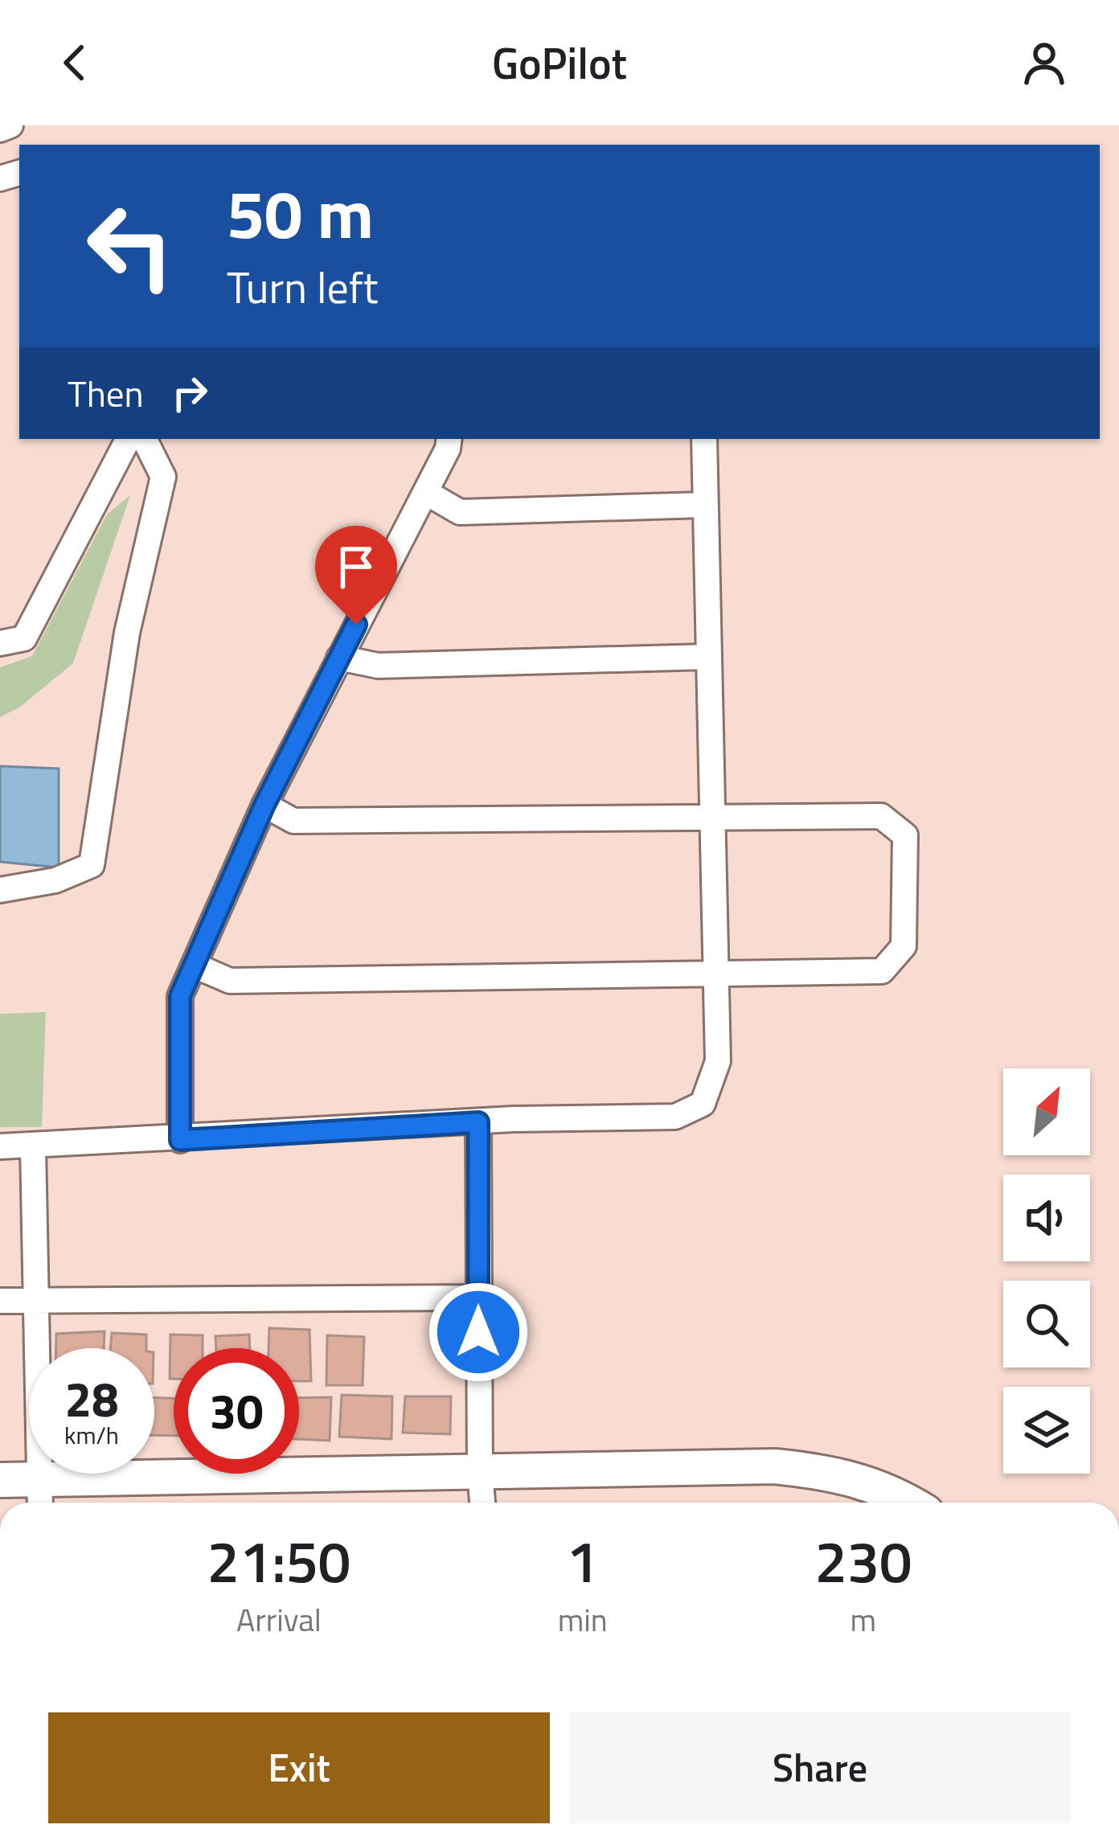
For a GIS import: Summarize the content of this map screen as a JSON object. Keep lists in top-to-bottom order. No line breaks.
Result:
{"north":"top right","page":{"header":"GoPilot","turn":["50 m","Turn left"],"then":"Then","speed":"28 km/h","limit":"30","eta":["21:50","Arrival","1","min","230","m"],"buttons":["Exit","Share"]}}
